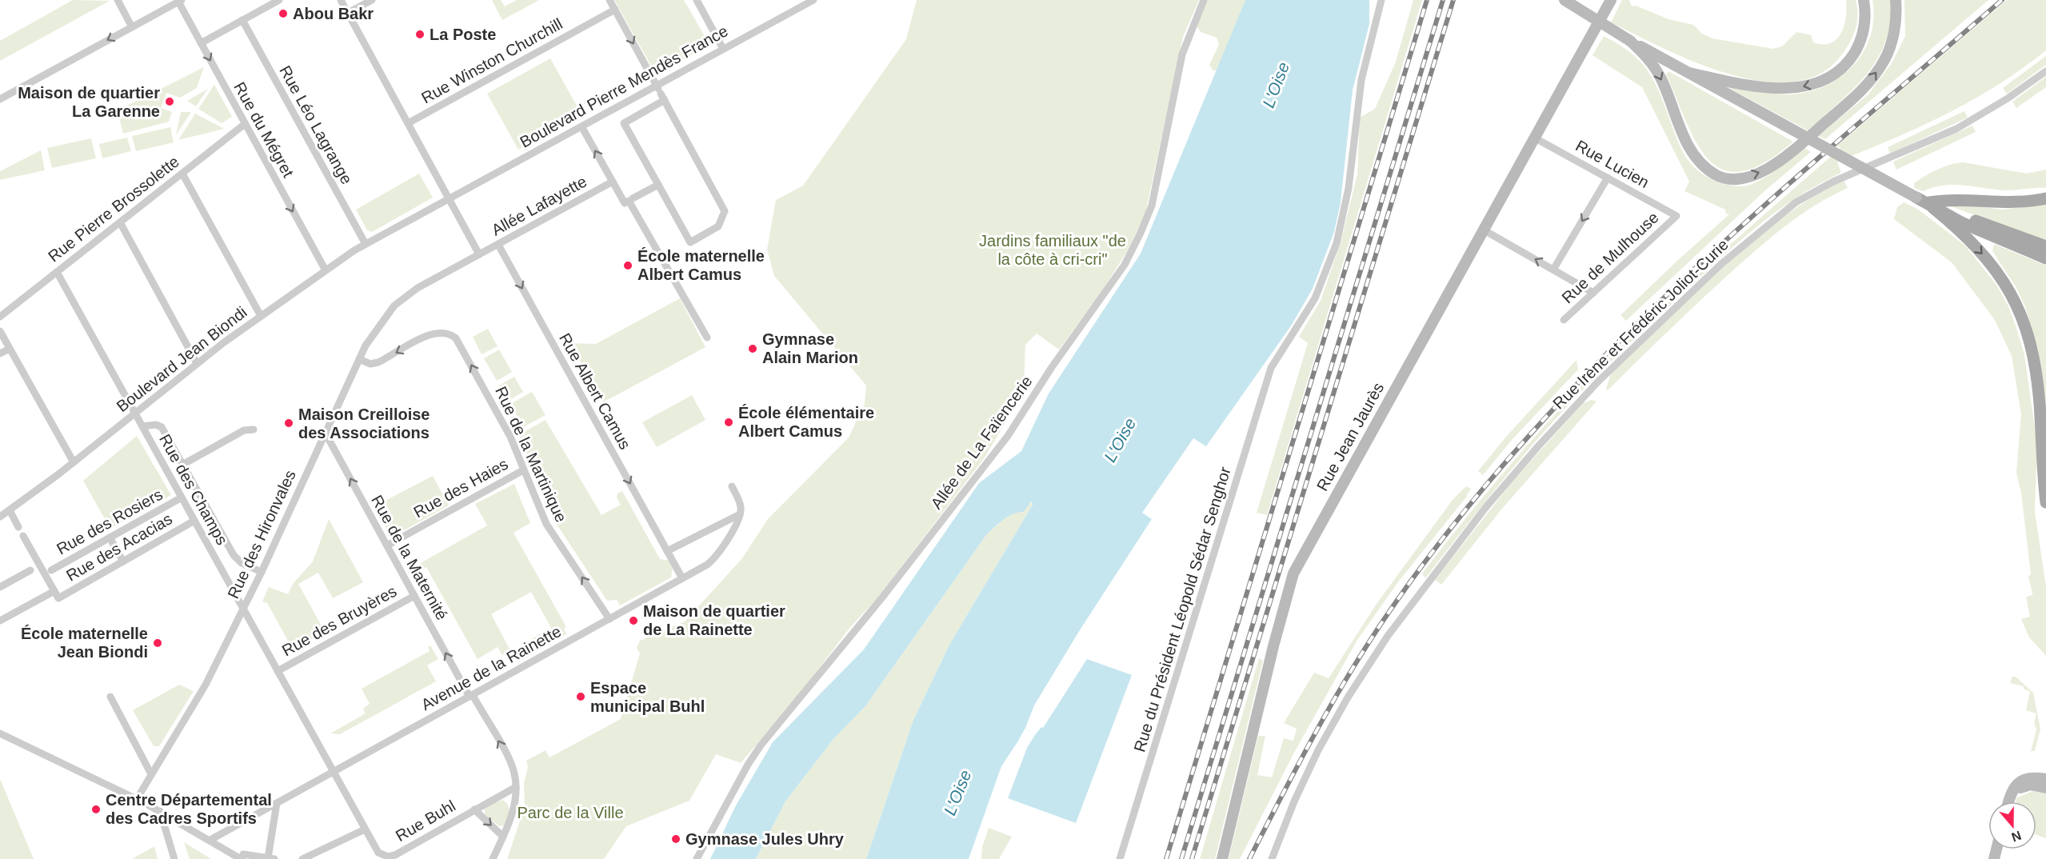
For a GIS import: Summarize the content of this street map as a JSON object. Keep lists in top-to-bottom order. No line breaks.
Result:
{"streets":{"main road":["Rue Jean Jaurès"],"street":["Rue Winston Churchill","Boulevard Pierre Mendès France","Rue Léo Lagrange","Rue du Mégret","Rue Lucien","Allée Lafayette","Rue Pierre Brossolette","Rue de Mulhouse","Rue Irène et Frédéric Joliot-Curie","Boulevard Jean Biondi","Rue Albert Camus","Allée de La Faïencerie","Rue de la Martinique","Rue des Haies","Rue des Champs","Rue des Rosiers","Rue des Hironvales","Rue des Acacias","Rue de la Maternité","Rue du Président Léopold Sédar Senghor","Rue des Bruyères","Avenue de la Rainette","Rue Buhl"]},"crossings":[["Boulevard Pierre Mendès France","Boulevard Jean Biondi"],["Rue Léo Lagrange","Boulevard Jean Biondi"],["Rue du Mégret","Rue Pierre Brossolette"],["Rue du Mégret","Boulevard Jean Biondi"],["Rue Lucien","Rue de Mulhouse"],["Rue Lucien","Rue Jean Jaurès"],["Allée Lafayette","Rue Albert Camus"],["Allée Lafayette","Rue des Hironvales"],["Rue Pierre Brossolette","Rue des Champs"],["Boulevard Jean Biondi","Rue des Champs"],["Rue Albert Camus","Avenue de la Rainette"],["Rue de la Martinique","Rue des Haies"],["Rue de la Martinique","Rue des Hironvales"],["Rue de la Martinique","Avenue de la Rainette"],["Rue des Haies","Rue de la Maternité"],["Rue des Champs","Rue des Rosiers"],["Rue des Champs","Rue des Hironvales"],["Rue des Champs","Rue des Acacias"],["Rue des Champs","Rue des Bruyères"],["Rue des Champs","Avenue de la Rainette"],["Rue des Champs","Rue Buhl"],["Rue des Hironvales","Rue de la Maternité"],["Rue de la Maternité","Rue des Bruyères"],["Rue de la Maternité","Avenue de la Rainette"],["Rue de la Maternité","Rue Buhl"],["Avenue de la Rainette","Rue Buhl"]],"one_way":["Rue du Mégret","Rue Albert Camus","Rue de la Martinique","Rue de la Maternité"],"water":["L'Oise"],"parks":["Jardins familiaux \"de la côte à cri-cri\"","Parc de la Ville"],"places":["Abou Bakr","La Poste","Maison de quartier La Garenne","École maternelle Albert Camus","Gymnase Alain Marion","École élémentaire Albert Camus","Maison Creilloise des Associations","Maison de quartier de La Rainette","École maternelle Jean Biondi","Espace municipal Buhl","Centre Départemental des Cadres Sportifs","Gymnase Jules Uhry"],"north":"bottom"}
